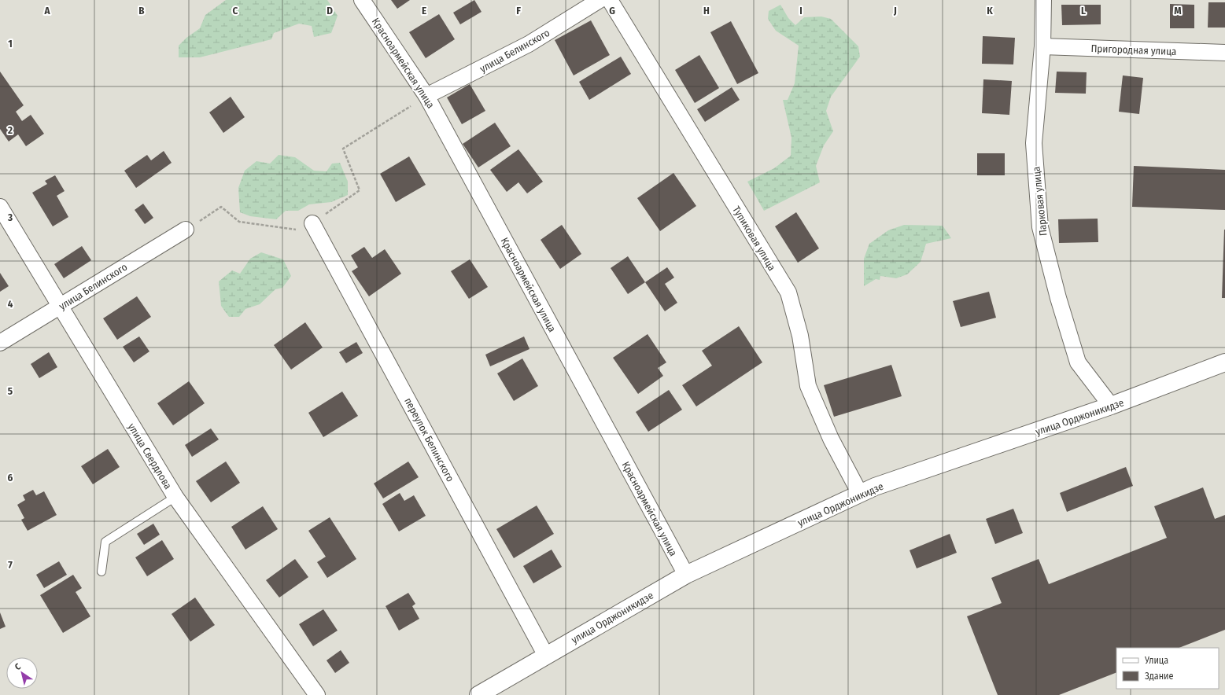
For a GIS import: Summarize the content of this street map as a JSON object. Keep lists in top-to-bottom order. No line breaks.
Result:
{"streets":{"main road":["улица Орджоникидзе"],"street":["Пригородная улица","улица Белинского","Красноармейская улица","Парковая улица","Тупиковая улица","переулок Белинского","улица Свердлова"]},"crossings":[["Пригородная улица","Парковая улица"],["улица Белинского","Красноармейская улица"],["улица Белинского","улица Свердлова"],["Красноармейская улица","улица Орджоникидзе"],["Парковая улица","улица Орджоникидзе"],["Тупиковая улица","улица Орджоникидзе"],["улица Орджоникидзе","переулок Белинского"]],"legend":["Улица","Здание"],"north":"top left","grid":{"columns":["A","B","C","D","E","F","G","H","I","J","K","L","M"],"rows":["1","2","3","4","5","6","7"]}}
